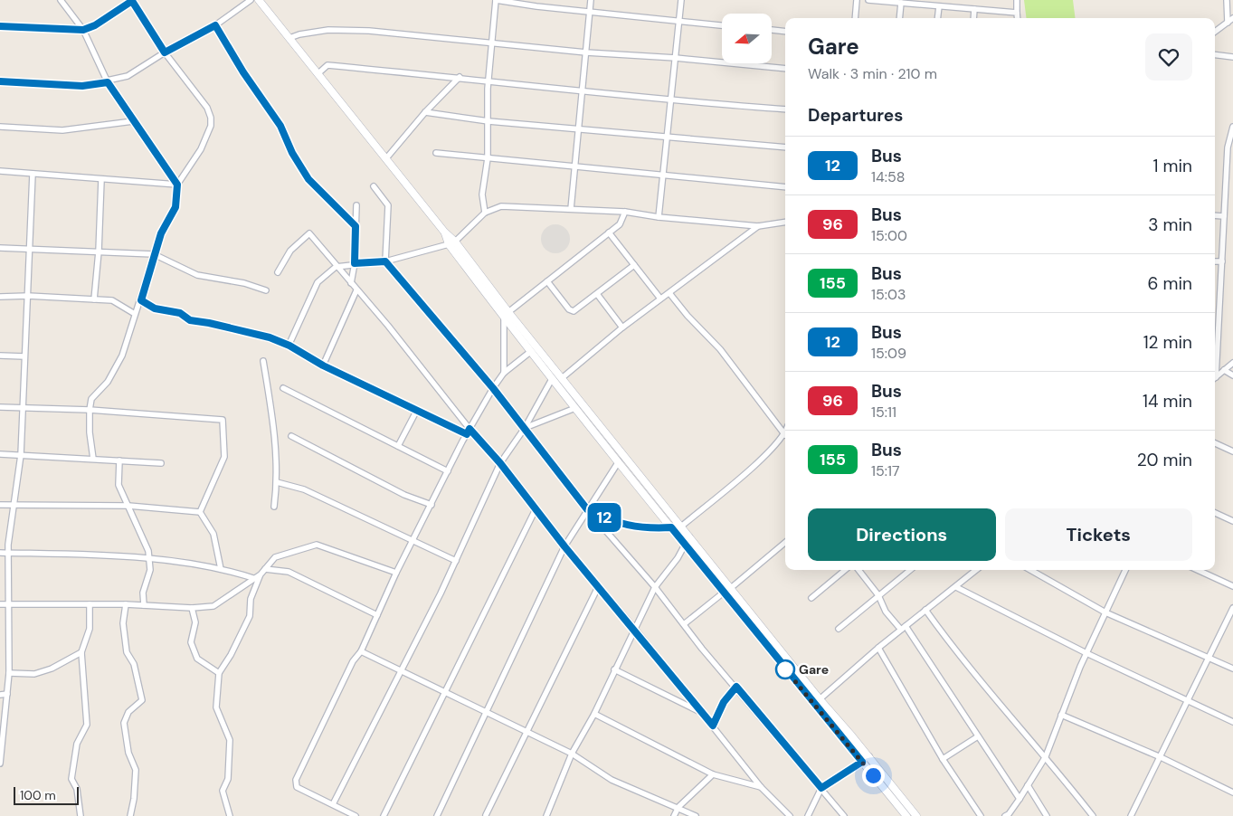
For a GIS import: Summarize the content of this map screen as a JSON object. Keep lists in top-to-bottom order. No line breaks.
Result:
{"places":["Gare"],"lines":["bus line 12"],"scale_bar":"100 m","north":"left","page":{"on_map":"12","heading":[["Gare","Walk · 3 min · 210 m"],"Departures"],"list":[{"mark":"12","name":"Bus","note":"14:58","value":"1 min"},{"mark":"96","name":"Bus","note":"15:00","value":"3 min"},{"mark":"155","name":"Bus","note":"15:03","value":"6 min"},{"mark":"12","name":"Bus","note":"15:09","value":"12 min"},{"mark":"96","name":"Bus","note":"15:11","value":"14 min"},{"mark":"155","name":"Bus","note":"15:17","value":"20 min"}],"buttons":["Directions","Tickets"],"scale":"100 m"}}
